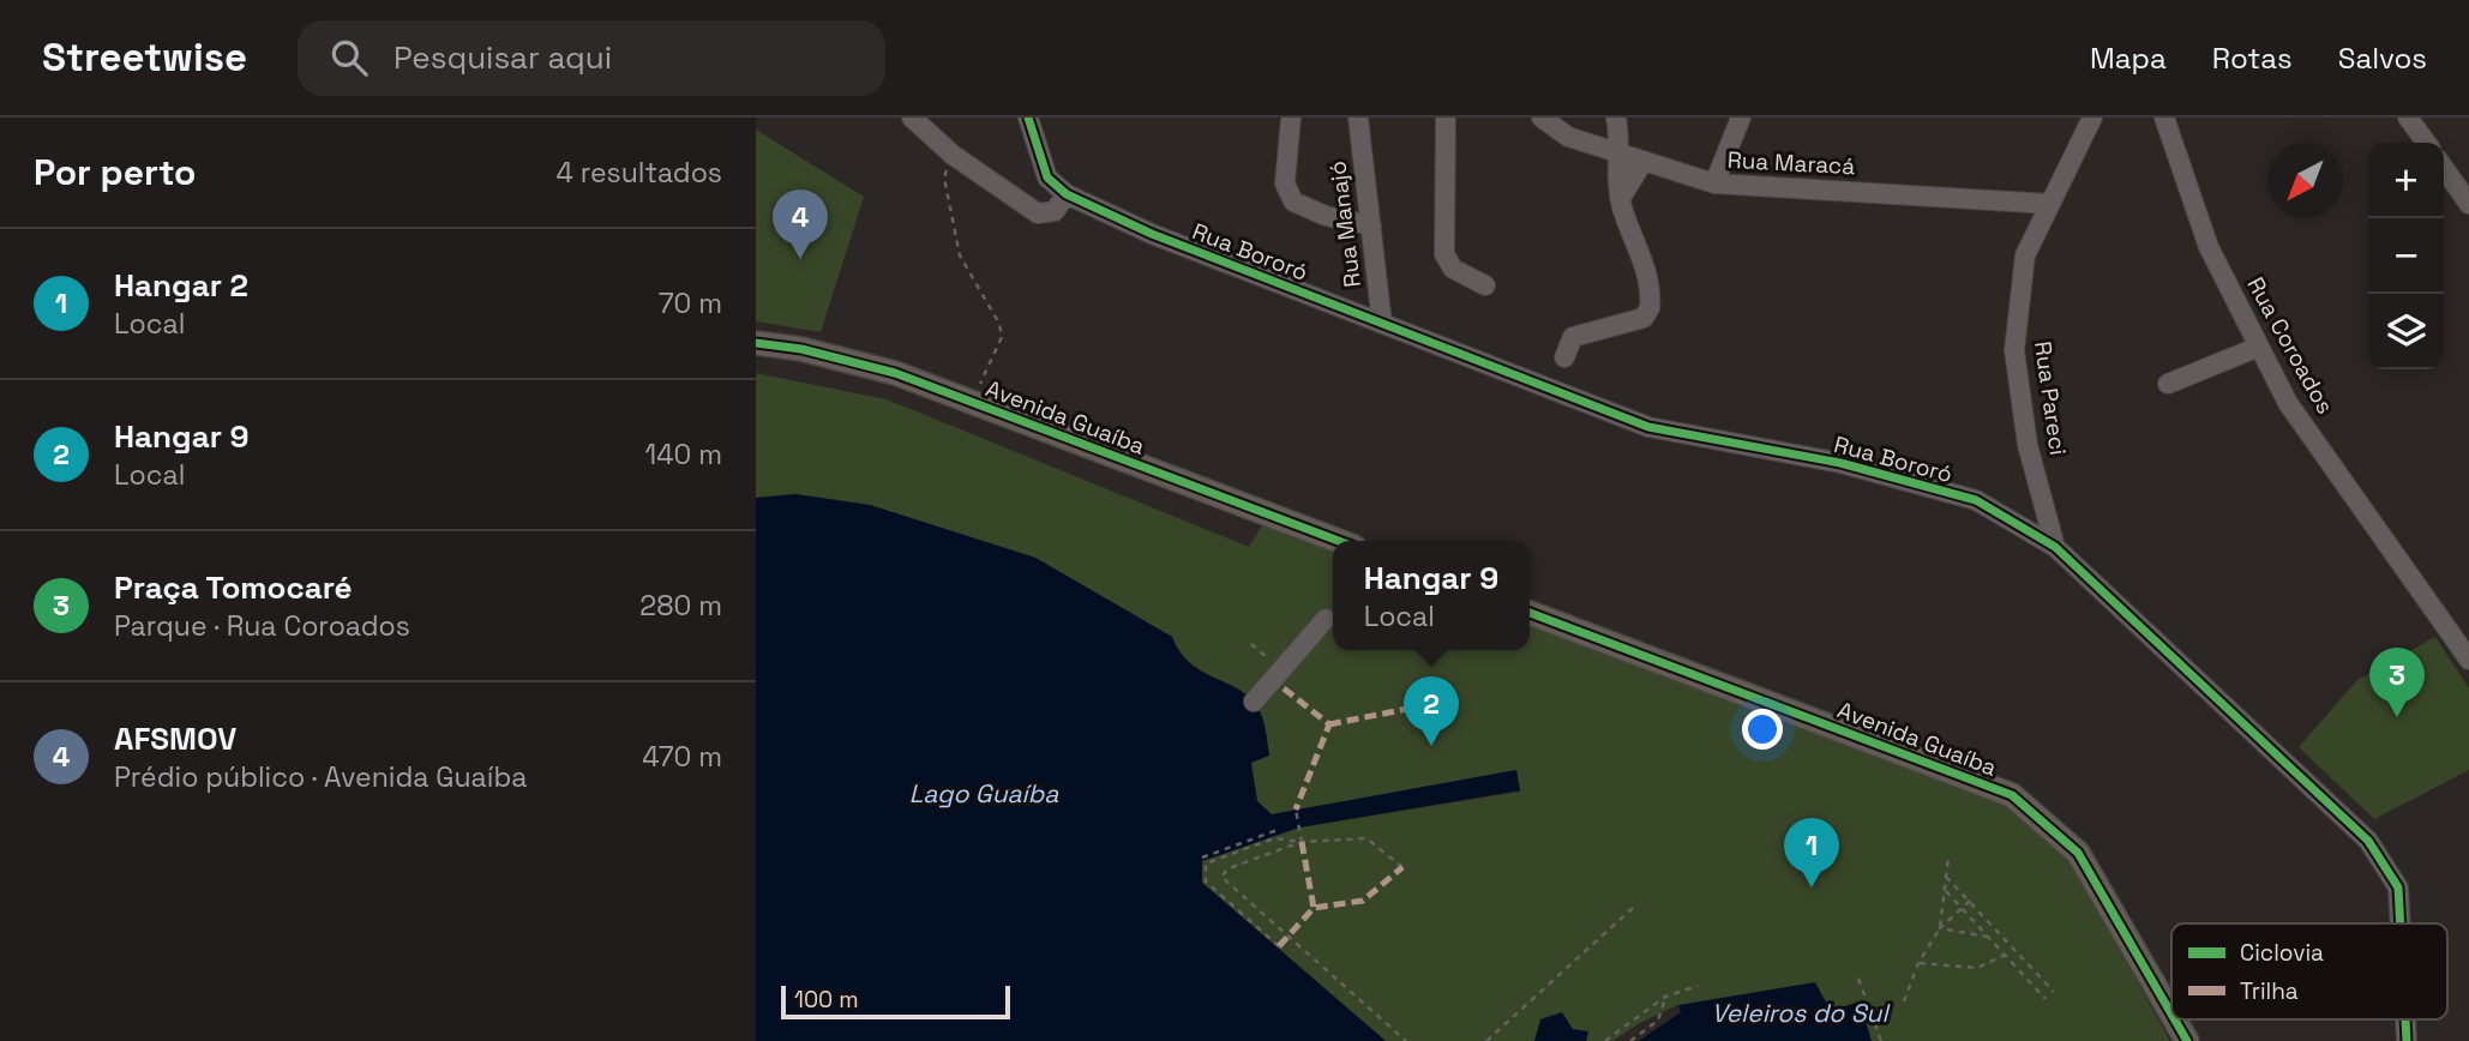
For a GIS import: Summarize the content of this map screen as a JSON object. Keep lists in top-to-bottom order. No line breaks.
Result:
{"streets":{"main road":["Avenida Guaíba"],"street":["Rua Maracá","Rua Manajó","Rua Bororó","Rua Coroados","Rua Pareci"]},"crossings":[["Rua Maracá","Rua Pareci"],["Rua Manajó","Rua Bororó"],["Rua Bororó","Rua Pareci"]],"water":["Lago Guaíba","Veleiros do Sul"],"legend":["Ciclovia","Trilha"],"scale_bar":"100 m","north":"bottom left","page":{"header":"Streetwise","search":"Pesquisar aqui","nav":["Mapa","Rotas","Salvos"],"heading":["Por perto","4 resultados"],"map_buttons":["+","−"],"pins":["4","3","2","1"],"list":[{"mark":"1","name":"Hangar 2","note":"Local","value":"70 m"},{"mark":"2","name":"Hangar 9","note":"Local","value":"140 m"},{"mark":"3","name":"Praça Tomocaré","note":"Parque · Rua Coroados","value":"280 m"},{"mark":"4","name":"AFSMOV","note":"Prédio público · Avenida Guaíba","value":"470 m"}],"popup":["Hangar 9","Local"],"scale":"100 m"}}
